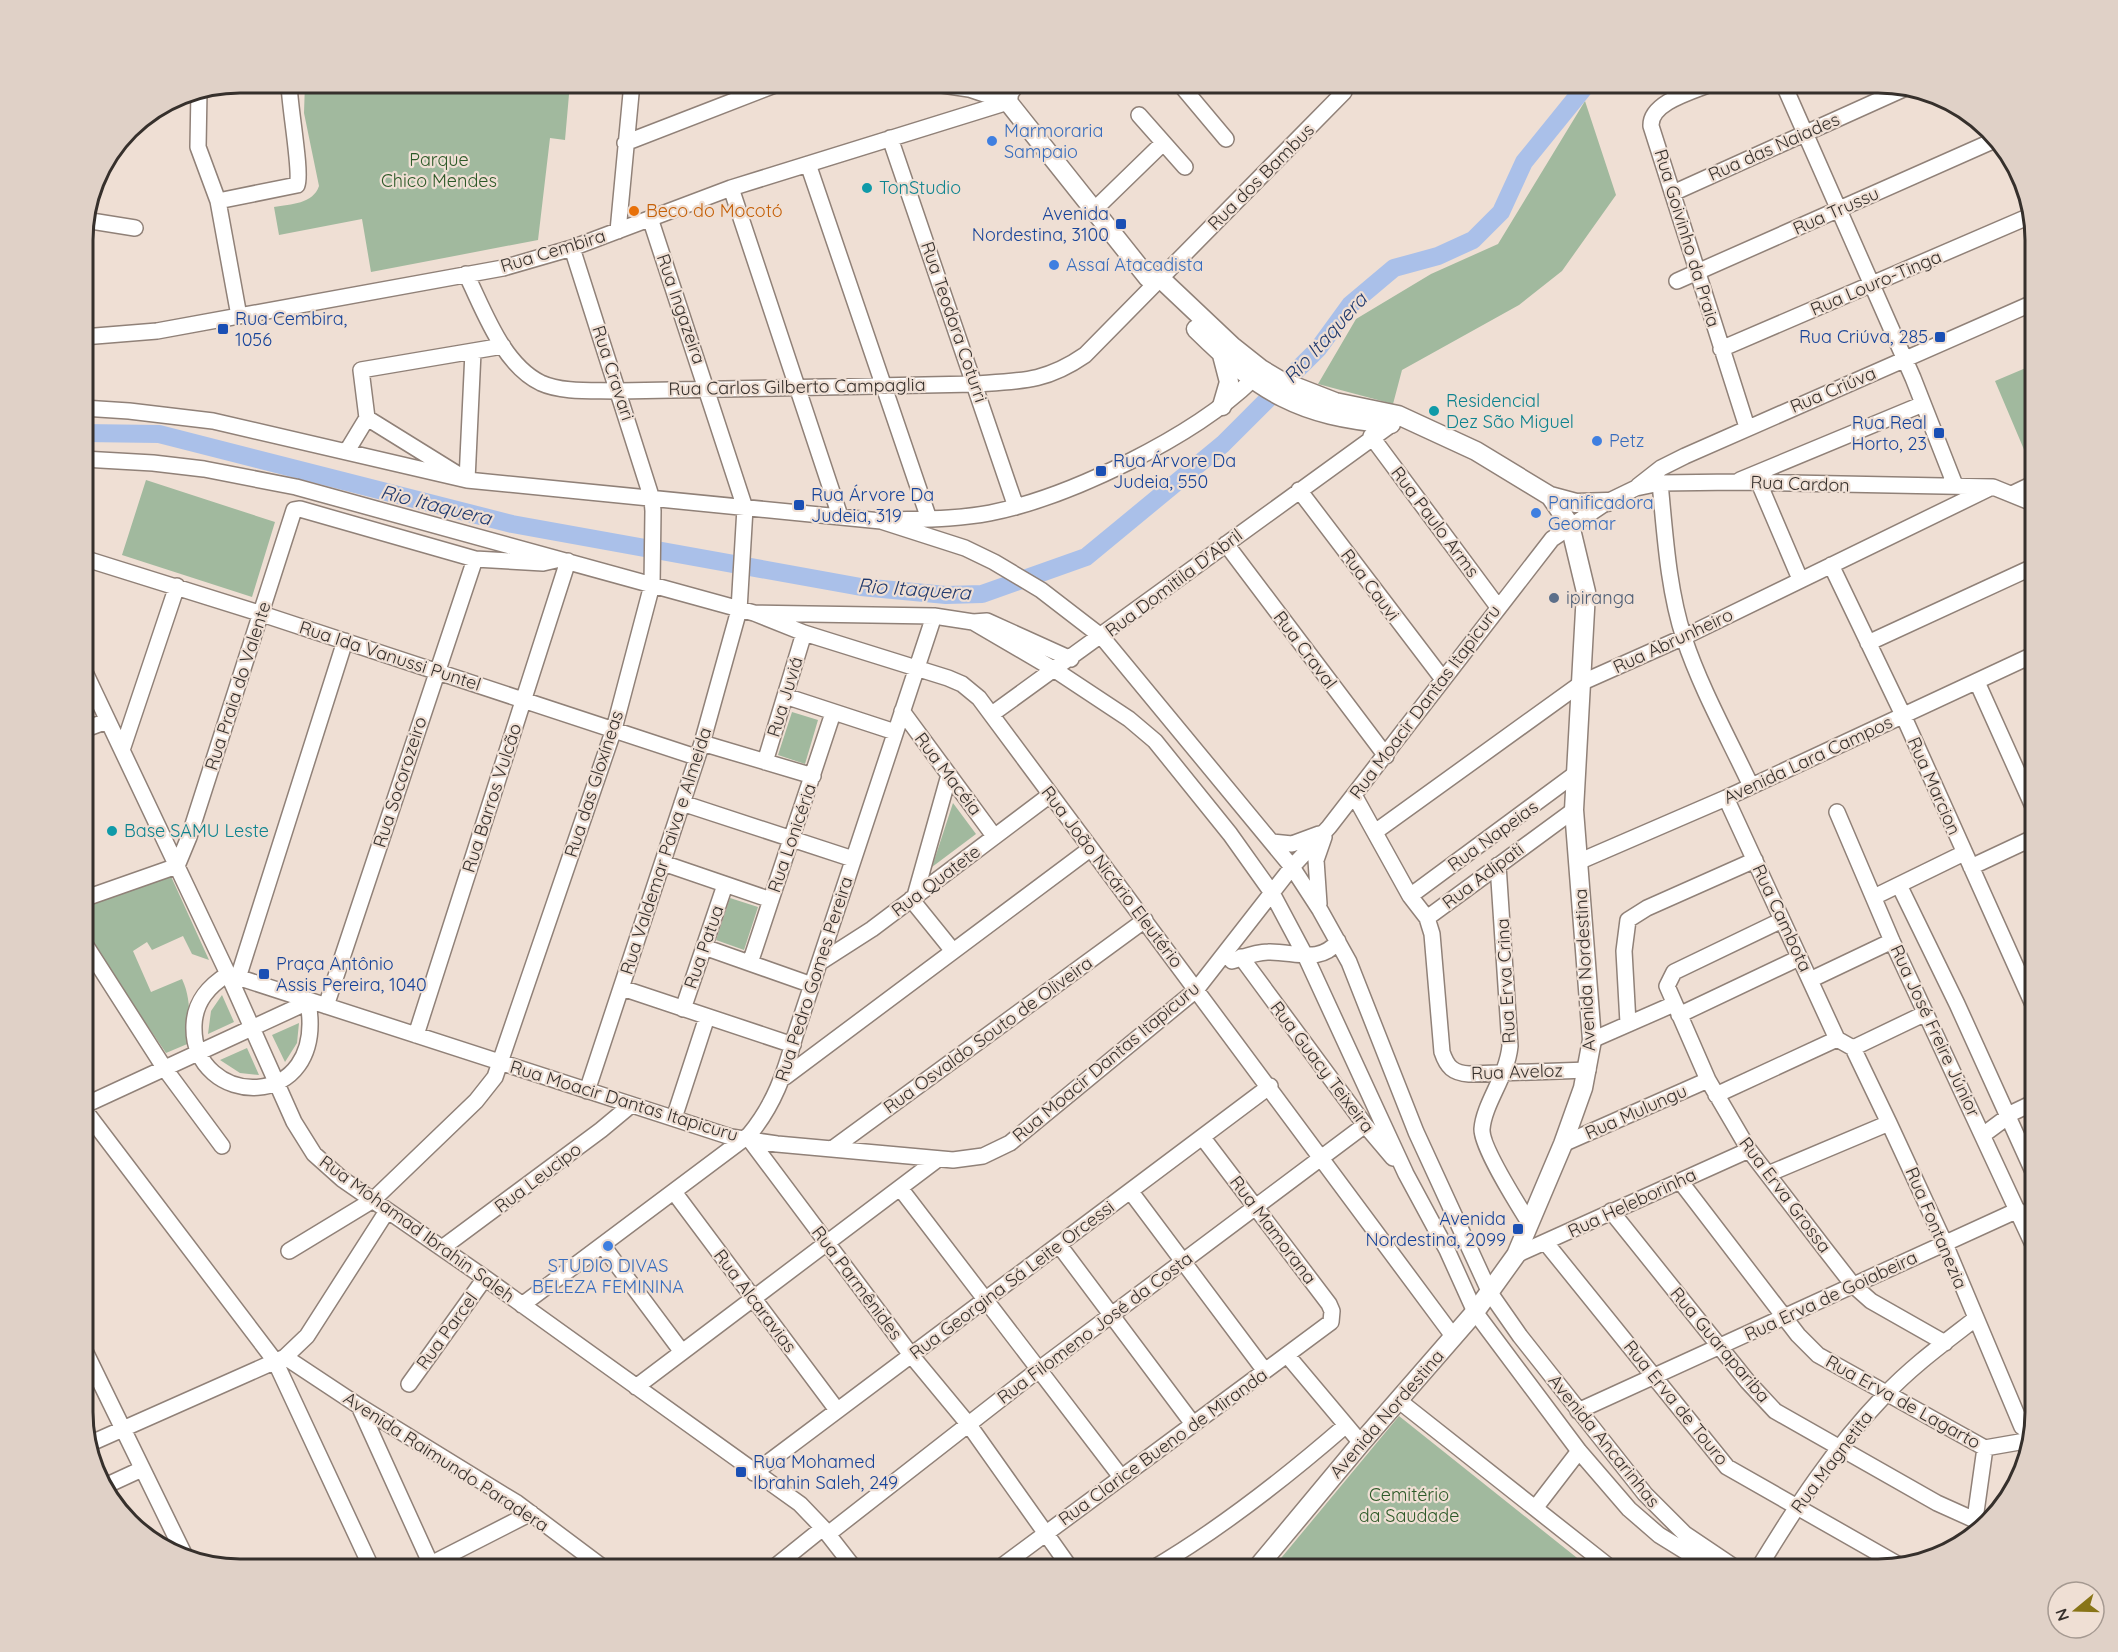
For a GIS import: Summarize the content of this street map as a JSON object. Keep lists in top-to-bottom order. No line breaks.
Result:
{"streets":{"main road":["Avenida Nordestina"],"street":["Rua das Naiades","Rua dos Bambus","Rua Trussu","Rua Goivinho da Praia","Rua Cembira","Rua Louro-Tinga","Rua Ingazeira","Rua Teodora Coturri","Rua Cravari","Rua Carlos Gilberto Campaglia","Rua Criúva","Rua Cardon","Rua Paulo Arms","Rua Domitila D'Abril","Rua Cauvi","Rua Abrunheiro","Rua Craval","Rua Ida Vanussi Puntel","Rua Praia do Valente","Rua Juviá","Rua Moacir Dantas Itapicuru","Avenida Lara Campos","Rua Macéia","Rua Socorozeiro","Rua das Gloxíneas","Rua Marcion","Rua Barros Vulcão","Rua Napeias","Rua Lonicéria","Rua Valdemar Paiva e Almeida","Rua Adipati","Rua João Nicário Eleutério","Rua Quatete","Rua Cambota","Rua Patua","Rua Pedro Gomes Pereira","Rua Erva Crina","Rua José Freire Júnior","Rua Osvaldo Souto de Oliveira","Rua Guacy Teixeira","Rua Aveloz","Rua Mulungu","Rua Leucipo","Rua Erva Grossa","Rua Heleborinha","Rua Fontanezia","Rua Mohamad Ibrahin Saleh","Rua Mamorana","Rua Georgina Sá Leite Orcessi","Rua Parmênides","Rua Erva de Goiabeira","Rua Alcaravias","Rua Filomeno José da Costa","Rua Parcel","Rua Guarapariba","Rua Erva de Lagarto","Rua Erva de Touro","Avenida Ancarinhas","Rua Clarice Bueno de Miranda","Avenida Raimundo Paradera","Rua Magnetita"]},"crossings":[["Rua das Naiades","Rua Goivinho da Praia"],["Rua dos Bambus","Rua Carlos Gilberto Campaglia"],["Rua dos Bambus","Avenida Nordestina"],["Rua Trussu","Rua Goivinho da Praia"],["Rua Goivinho da Praia","Rua Louro-Tinga"],["Rua Goivinho da Praia","Rua Criúva"],["Rua Cembira","Rua Ingazeira"],["Rua Cembira","Rua Teodora Coturri"],["Rua Cembira","Rua Cravari"],["Rua Cembira","Rua Carlos Gilberto Campaglia"],["Rua Cembira","Avenida Nordestina"],["Rua Ingazeira","Rua Carlos Gilberto Campaglia"],["Rua Ingazeira","Rua Valdemar Paiva e Almeida"],["Rua Ingazeira","Rua João Nicário Eleutério"],["Rua Teodora Coturri","Rua Carlos Gilberto Campaglia"],["Rua Cravari","Rua Carlos Gilberto Campaglia"],["Rua Cravari","Rua das Gloxíneas"],["Rua Carlos Gilberto Campaglia","Avenida Nordestina"],["Rua Criúva","Rua Cardon"],["Rua Cardon","Rua Abrunheiro"],["Rua Cardon","Rua Moacir Dantas Itapicuru"],["Rua Cardon","Avenida Nordestina"],["Rua Paulo Arms","Rua Domitila D'Abril"],["Rua Paulo Arms","Rua Moacir Dantas Itapicuru"],["Rua Paulo Arms","Avenida Nordestina"],["Rua Domitila D'Abril","Rua Cauvi"],["Rua Domitila D'Abril","Rua Craval"],["Rua Domitila D'Abril","Rua João Nicário Eleutério"],["Rua Domitila D'Abril","Avenida Nordestina"],["Rua Domitila D'Abril","Avenida Ancarinhas"],["Rua Cauvi","Rua Moacir Dantas Itapicuru"],["Rua Abrunheiro","Rua Marcion"],["Rua Abrunheiro","Avenida Nordestina"],["Rua Craval","Rua Moacir Dantas Itapicuru"],["Rua Ida Vanussi Puntel","Rua Praia do Valente"],["Rua Ida Vanussi Puntel","Rua Socorozeiro"],["Rua Ida Vanussi Puntel","Rua das Gloxíneas"],["Rua Ida Vanussi Puntel","Rua Barros Vulcão"],["Rua Ida Vanussi Puntel","Rua Valdemar Paiva e Almeida"],["Rua Praia do Valente","Rua Socorozeiro"],["Rua Praia do Valente","Rua Mohamad Ibrahin Saleh"],["Rua Juviá","Rua João Nicário Eleutério"],["Rua Moacir Dantas Itapicuru","Rua Socorozeiro"],["Rua Moacir Dantas Itapicuru","Rua das Gloxíneas"],["Rua Moacir Dantas Itapicuru","Rua Barros Vulcão"],["Rua Moacir Dantas Itapicuru","Rua Valdemar Paiva e Almeida"],["Rua Moacir Dantas Itapicuru","Rua João Nicário Eleutério"],["Rua Moacir Dantas Itapicuru","Avenida Nordestina"],["Rua Moacir Dantas Itapicuru","Rua Pedro Gomes Pereira"],["Rua Moacir Dantas Itapicuru","Rua Osvaldo Souto de Oliveira"],["Rua Moacir Dantas Itapicuru","Rua Guacy Teixeira"],["Rua Moacir Dantas Itapicuru","Rua Leucipo"],["Rua Moacir Dantas Itapicuru","Rua Mohamad Ibrahin Saleh"],["Rua Moacir Dantas Itapicuru","Rua Parmênides"],["Rua Moacir Dantas Itapicuru","Avenida Ancarinhas"],["Avenida Lara Campos","Rua Marcion"],["Avenida Lara Campos","Rua Cambota"],["Avenida Lara Campos","Avenida Nordestina"],["Rua Macéia","Rua Quatete"],["Rua Macéia","Rua Pedro Gomes Pereira"],["Rua das Gloxíneas","Rua Mohamad Ibrahin Saleh"],["Rua Napeias","Avenida Nordestina"],["Rua Valdemar Paiva e Almeida","Rua João Nicário Eleutério"],["Rua Adipati","Avenida Nordestina"],["Rua Adipati","Rua Erva Crina"],["Rua Adipati","Rua Aveloz"],["Rua João Nicário Eleutério","Rua Quatete"],["Rua João Nicário Eleutério","Avenida Nordestina"],["Rua João Nicário Eleutério","Rua Pedro Gomes Pereira"],["Rua João Nicário Eleutério","Rua Osvaldo Souto de Oliveira"],["Rua João Nicário Eleutério","Rua Georgina Sá Leite Orcessi"],["Rua João Nicário Eleutério","Rua Filomeno José da Costa"],["Rua Quatete","Rua Pedro Gomes Pereira"],["Rua Cambota","Rua Erva Grossa"],["Avenida Nordestina","Rua Erva Crina"],["Avenida Nordestina","Rua Aveloz"],["Avenida Nordestina","Rua Mulungu"],["Avenida Nordestina","Rua Heleborinha"],["Avenida Nordestina","Avenida Ancarinhas"],["Rua Pedro Gomes Pereira","Rua Mohamad Ibrahin Saleh"],["Rua Pedro Gomes Pereira","Rua Parmênides"],["Rua Pedro Gomes Pereira","Rua Alcaravias"],["Rua Erva Crina","Rua Aveloz"],["Rua José Freire Júnior","Rua Erva de Goiabeira"],["Rua Guacy Teixeira","Rua Filomeno José da Costa"],["Rua Mulungu","Rua Erva Grossa"],["Rua Leucipo","Rua Mohamad Ibrahin Saleh"],["Rua Erva Grossa","Rua Heleborinha"],["Rua Erva Grossa","Rua Erva de Goiabeira"],["Rua Erva Grossa","Rua Magnetita"],["Rua Heleborinha","Rua Guarapariba"],["Rua Heleborinha","Rua Erva de Lagarto"],["Rua Heleborinha","Rua Erva de Touro"],["Rua Fontanezia","Rua Erva de Goiabeira"],["Rua Fontanezia","Rua Magnetita"],["Rua Mohamad Ibrahin Saleh","Rua Georgina Sá Leite Orcessi"],["Rua Mohamad Ibrahin Saleh","Rua Filomeno José da Costa"],["Rua Mohamad Ibrahin Saleh","Rua Parcel"],["Rua Mamorana","Rua Georgina Sá Leite Orcessi"],["Rua Mamorana","Rua Filomeno José da Costa"],["Rua Mamorana","Rua Clarice Bueno de Miranda"],["Rua Georgina Sá Leite Orcessi","Rua Parmênides"],["Rua Georgina Sá Leite Orcessi","Rua Alcaravias"],["Rua Parmênides","Rua Filomeno José da Costa"],["Rua Parmênides","Rua Clarice Bueno de Miranda"],["Rua Erva de Goiabeira","Rua Guarapariba"],["Rua Erva de Goiabeira","Rua Erva de Lagarto"],["Rua Erva de Goiabeira","Rua Erva de Touro"],["Rua Erva de Goiabeira","Avenida Ancarinhas"],["Rua Guarapariba","Rua Magnetita"],["Rua Erva de Lagarto","Rua Magnetita"],["Rua Erva de Touro","Rua Magnetita"]],"water":["Rio Itaquera"],"parks":["Parque Chico Mendes","Cemitério da Saudade"],"places":{"other":["Marmoraria Sampaio","TonStudio","Beco do Mocotó","Assaí Atacadista","Residencial Dez São Miguel","Petz","Panificadora Geomar","ipiranga","Base SAMU Leste","STUDIO DIVAS BELEZA FEMININA"],"transit":["Avenida Nordestina, 3100","Rua Cembira, 1056","Rua Criúva, 285","Rua Real Horto, 23","Rua Árvore Da Judeia, 550","Rua Árvore Da Judeia, 319","Praça Antônio Assis Pereira, 1040","Avenida Nordestina, 2099","Rua Mohamed Ibrahin Saleh, 249"]},"north":"left"}
